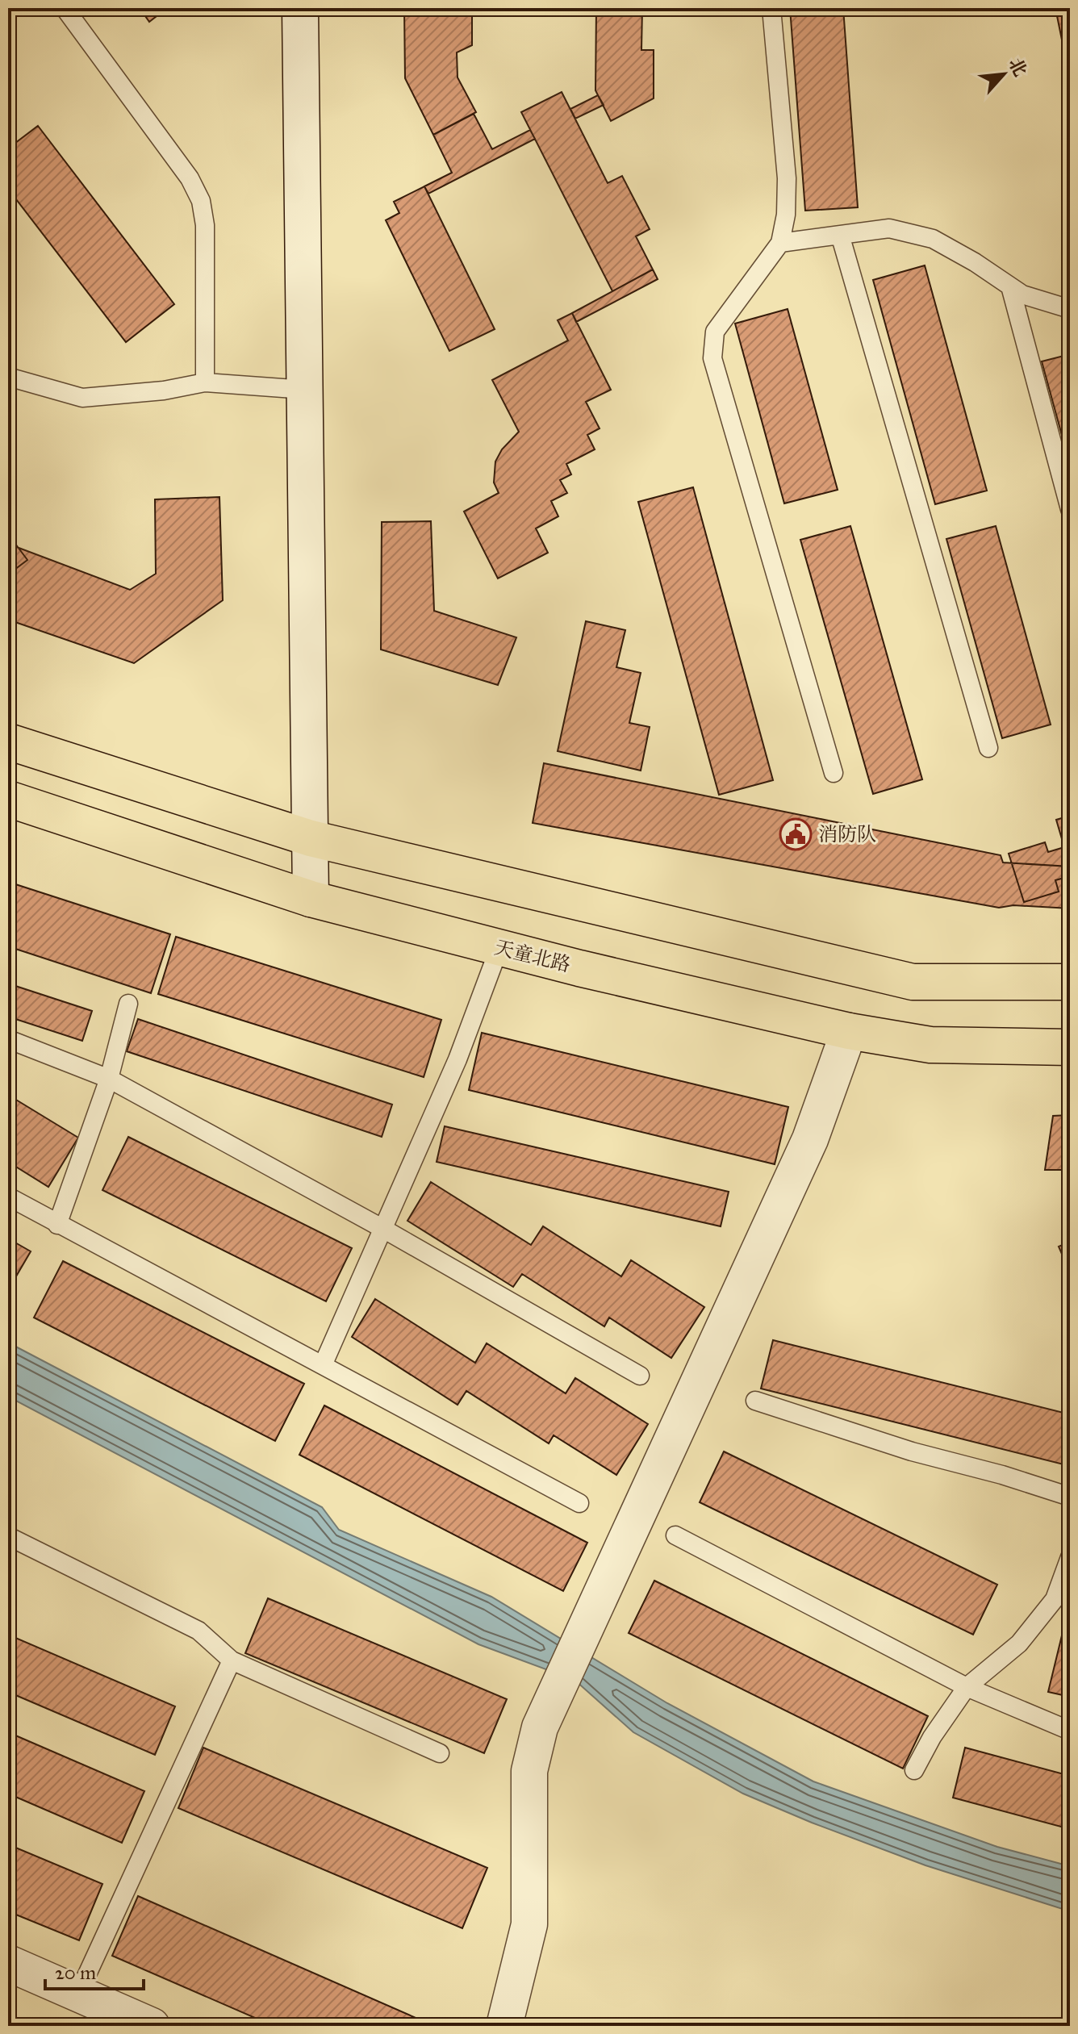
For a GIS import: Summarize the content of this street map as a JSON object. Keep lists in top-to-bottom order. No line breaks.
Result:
{"streets":{"main road":["天童北路"]},"places":{"public building":["消防队"]},"scale_bar":"20 m","north":"top right"}
